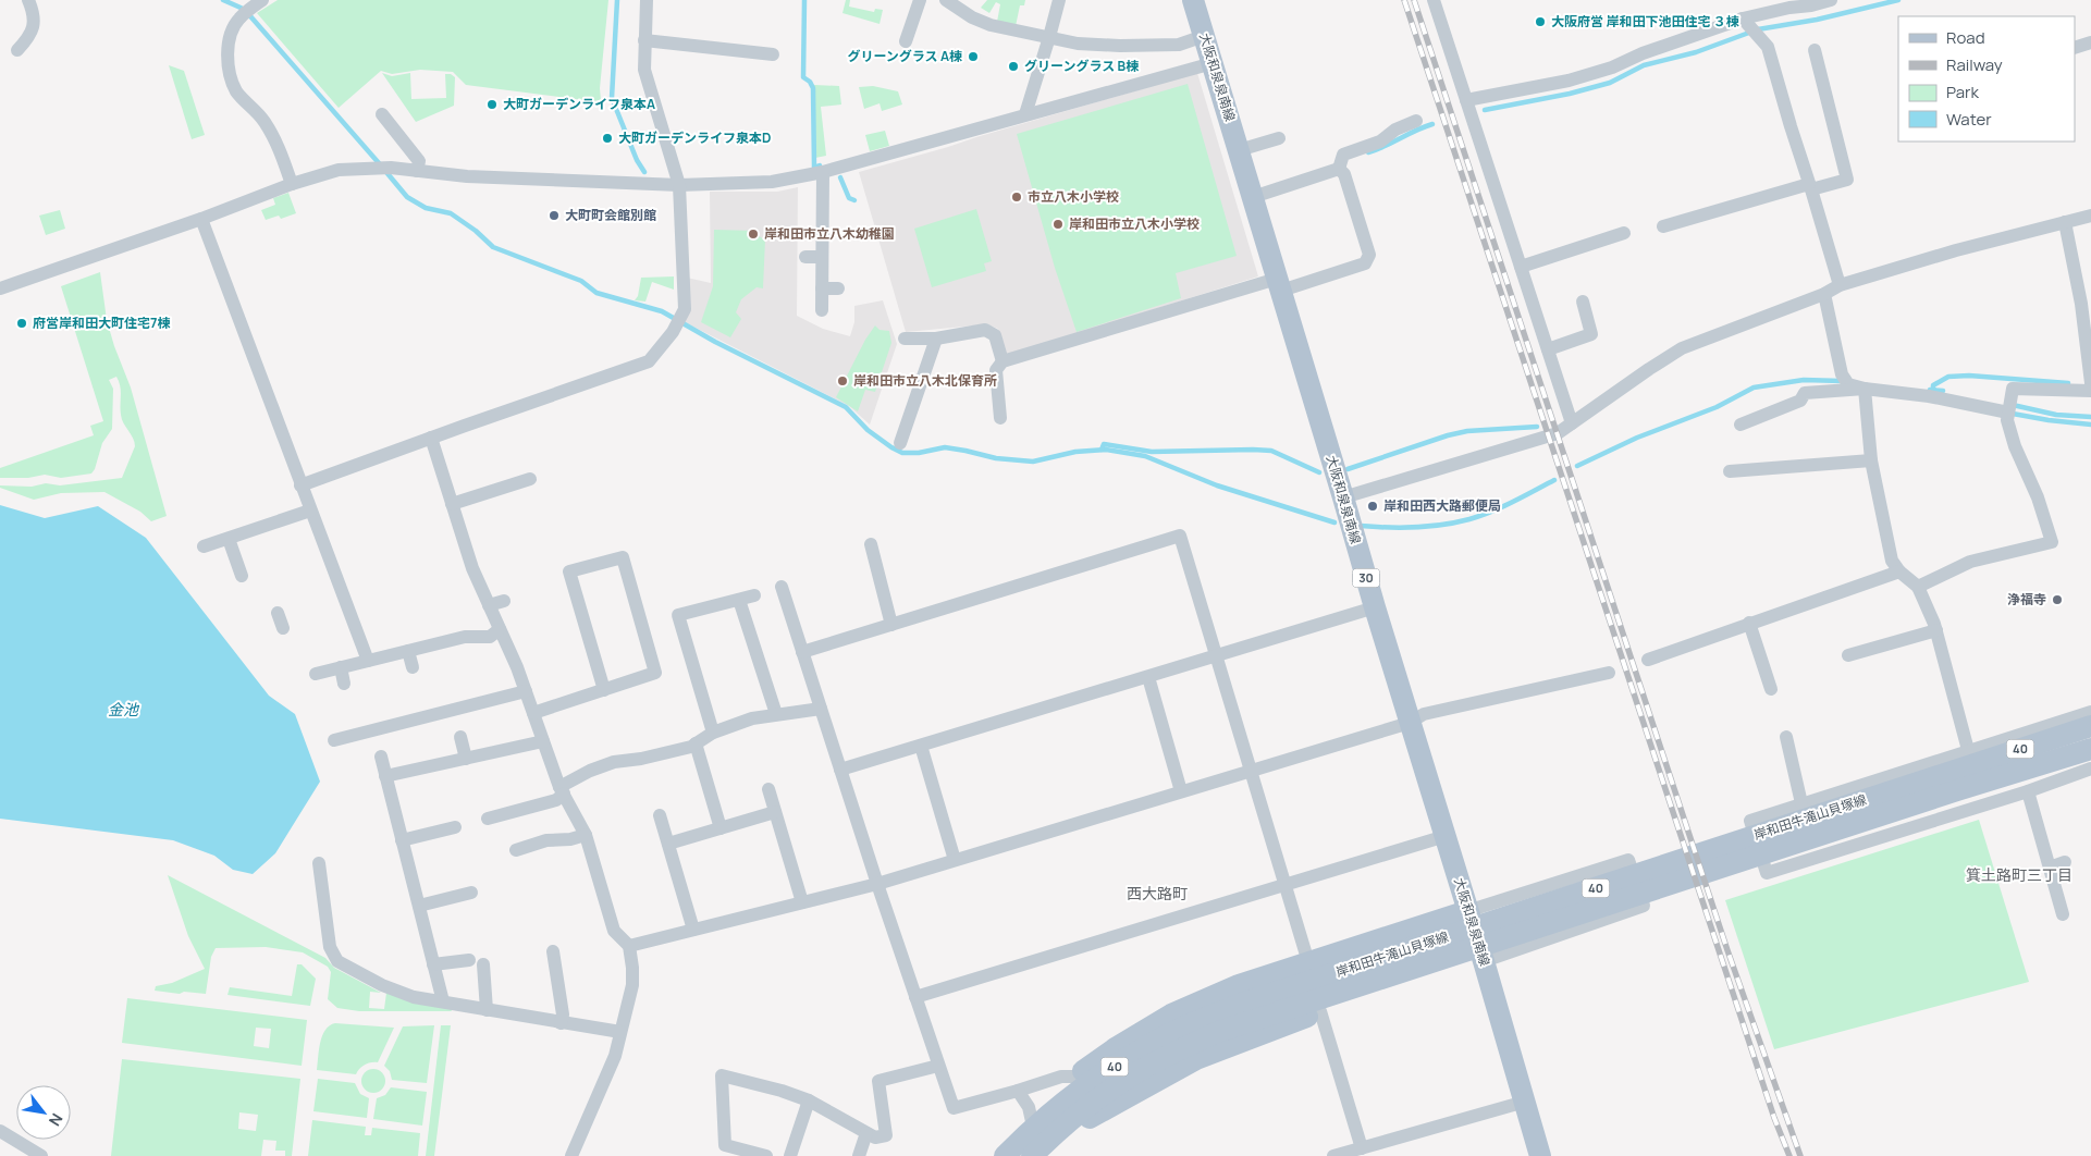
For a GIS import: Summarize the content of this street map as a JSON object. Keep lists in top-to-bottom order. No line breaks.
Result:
{"streets":{"main road":["大阪和泉泉南線","30","40","岸和田牛滝山貝塚線"]},"districts":["箕土路町三丁目","西大路町"],"water":["金池"],"places":["大阪府営 岸和田下池田住宅 ３棟","グリーングラス A棟","グリーングラス B棟","大町ガーデンライフ泉本A","大町ガーデンライフ泉本D","市立八木小学校","大町町会館別館","岸和田市立八木小学校","岸和田市立八木幼稚園","府営岸和田大町住宅7棟","岸和田市立八木北保育所","岸和田西大路郵便局","浄福寺"],"legend":["Road","Railway","Park","Water"],"north":"bottom right"}
